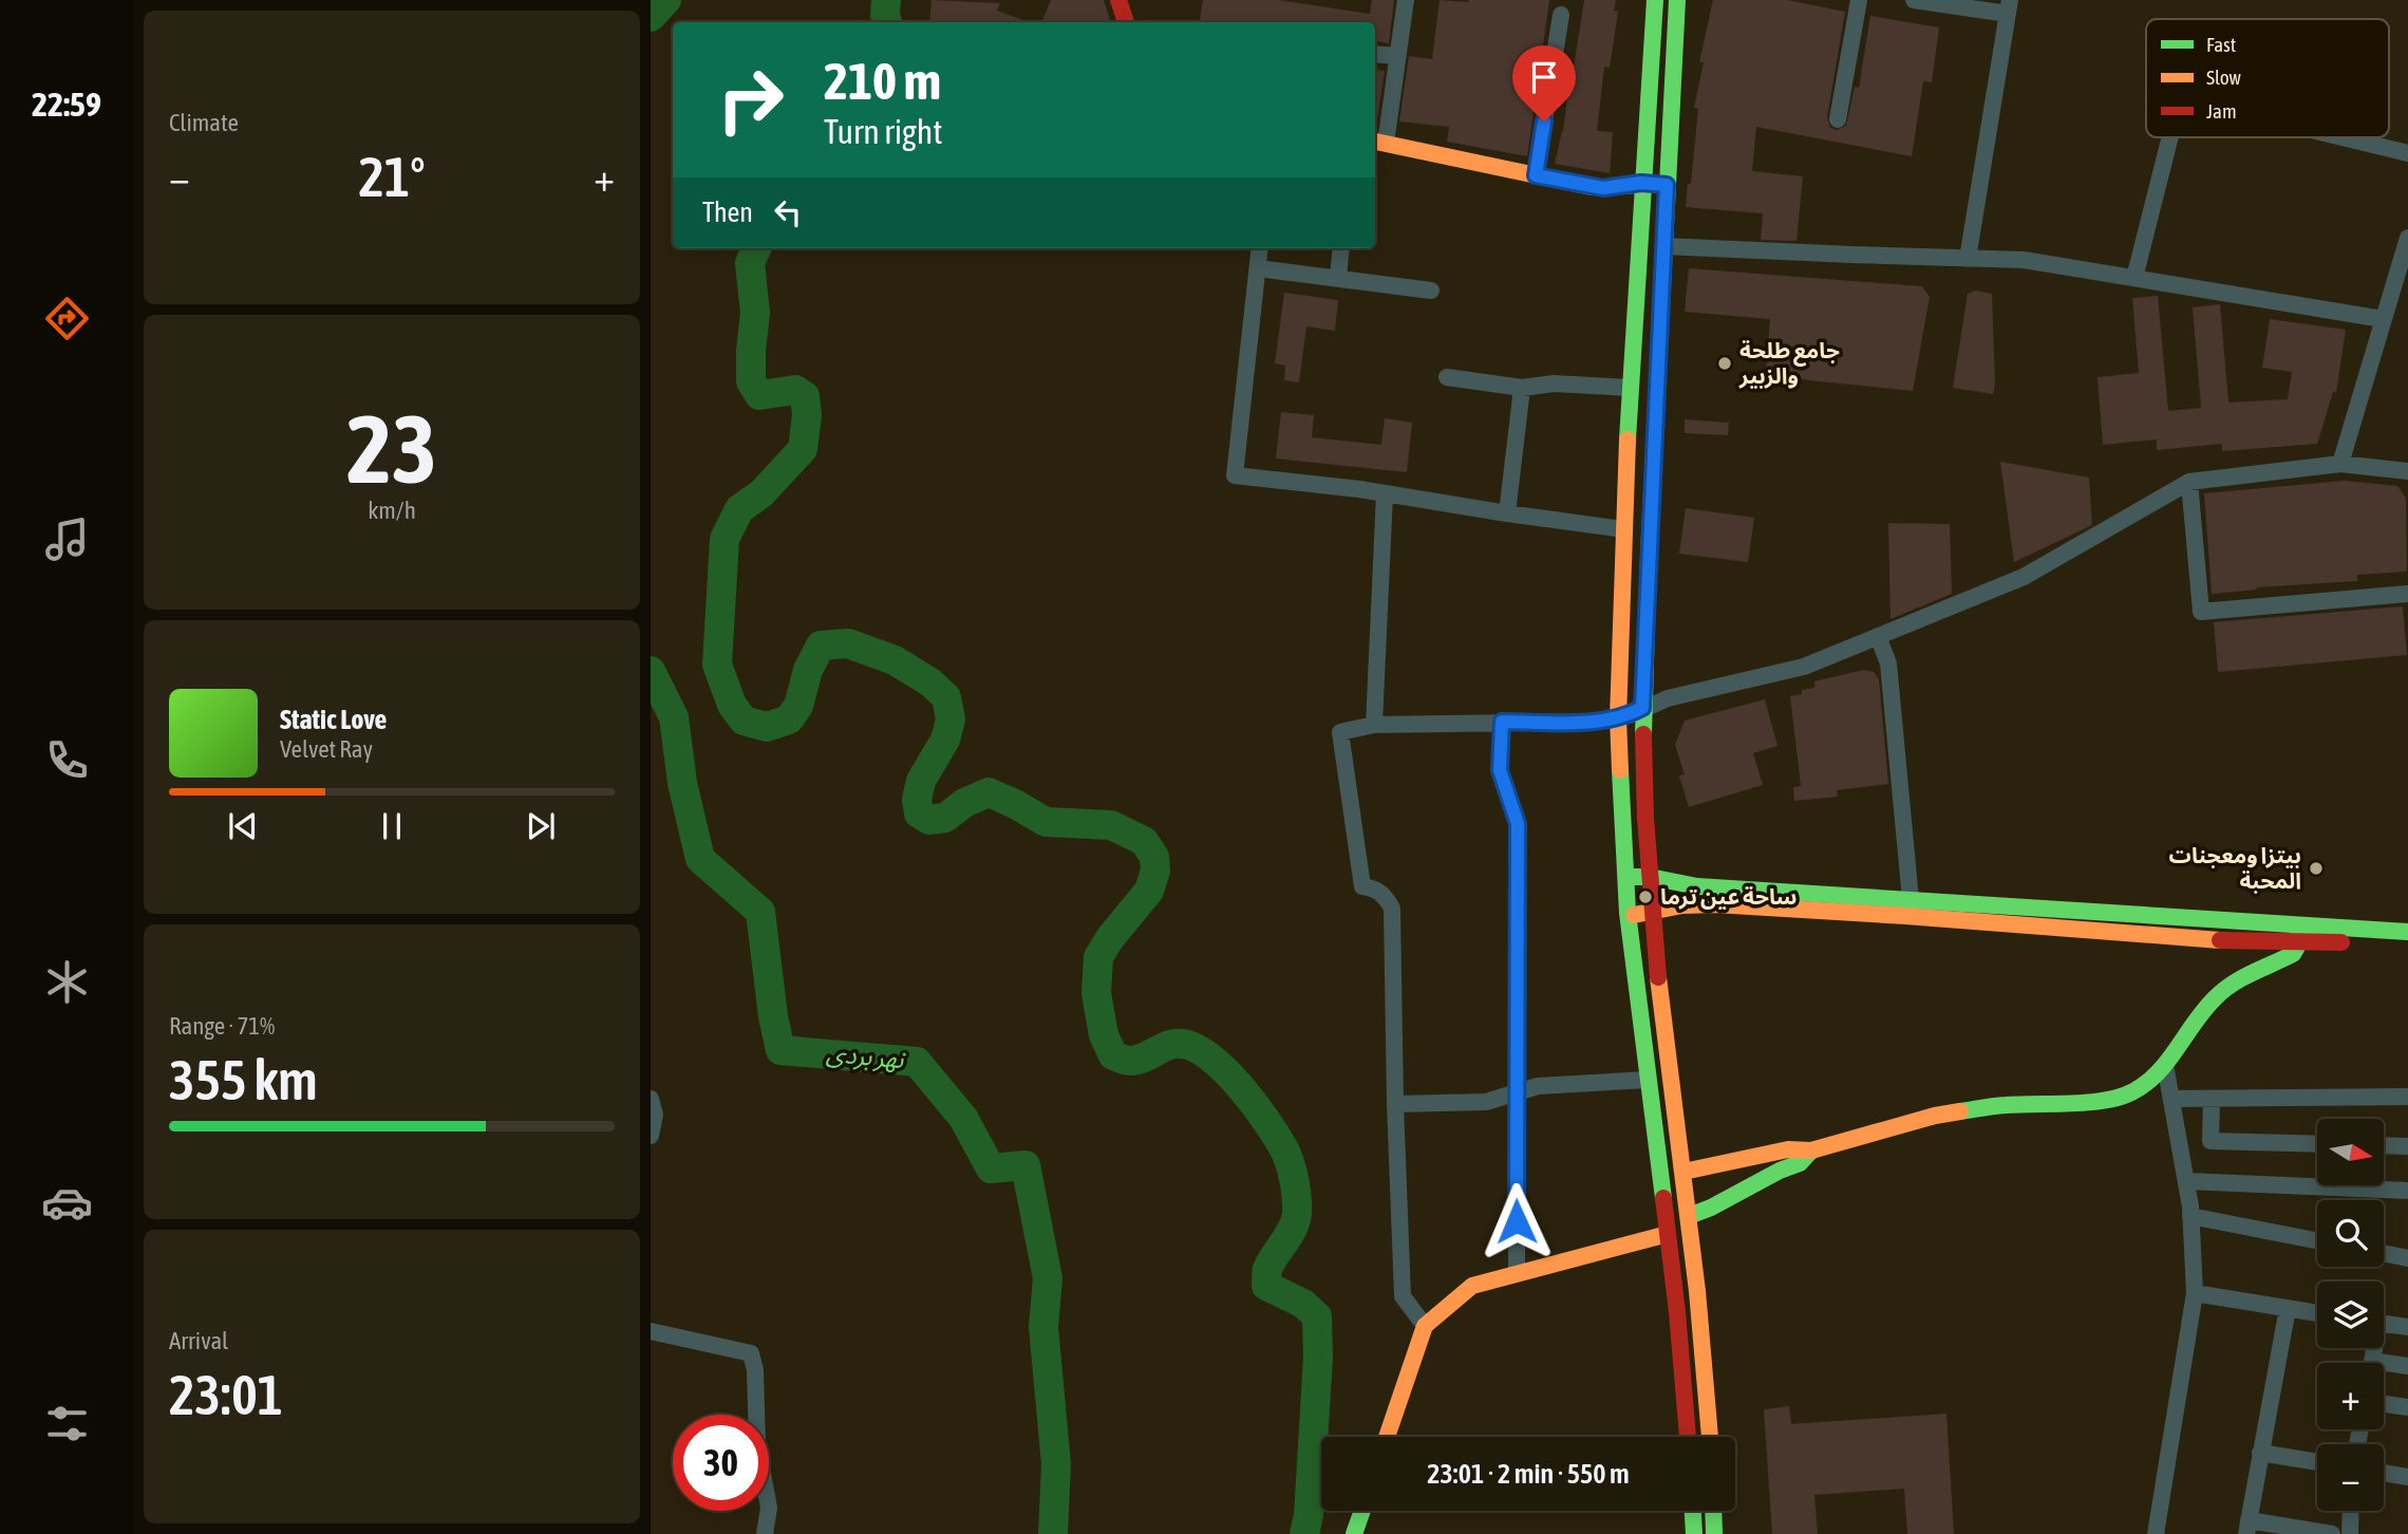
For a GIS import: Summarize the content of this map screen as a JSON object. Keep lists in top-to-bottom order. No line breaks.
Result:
{"water":["نهر بردى"],"places":["جامع طلحة والزبير","بيتزا ومعجنات المحبة","ساحة عين ترما"],"legend":["Fast","Slow","Jam"],"north":"right","page":{"tabs":"22:59","tile":["Climate",["23","km/h"],["Range · 71%","355 km"],["Arrival","23:01"]],"turn":["210 m","Turn right"],"heat":["−","21°","+"],"then":"Then","song":["Static Love","Velvet Ray"],"map_buttons":["+","−"],"limit":"30","trip":"23:01 · 2 min · 550 m"}}
